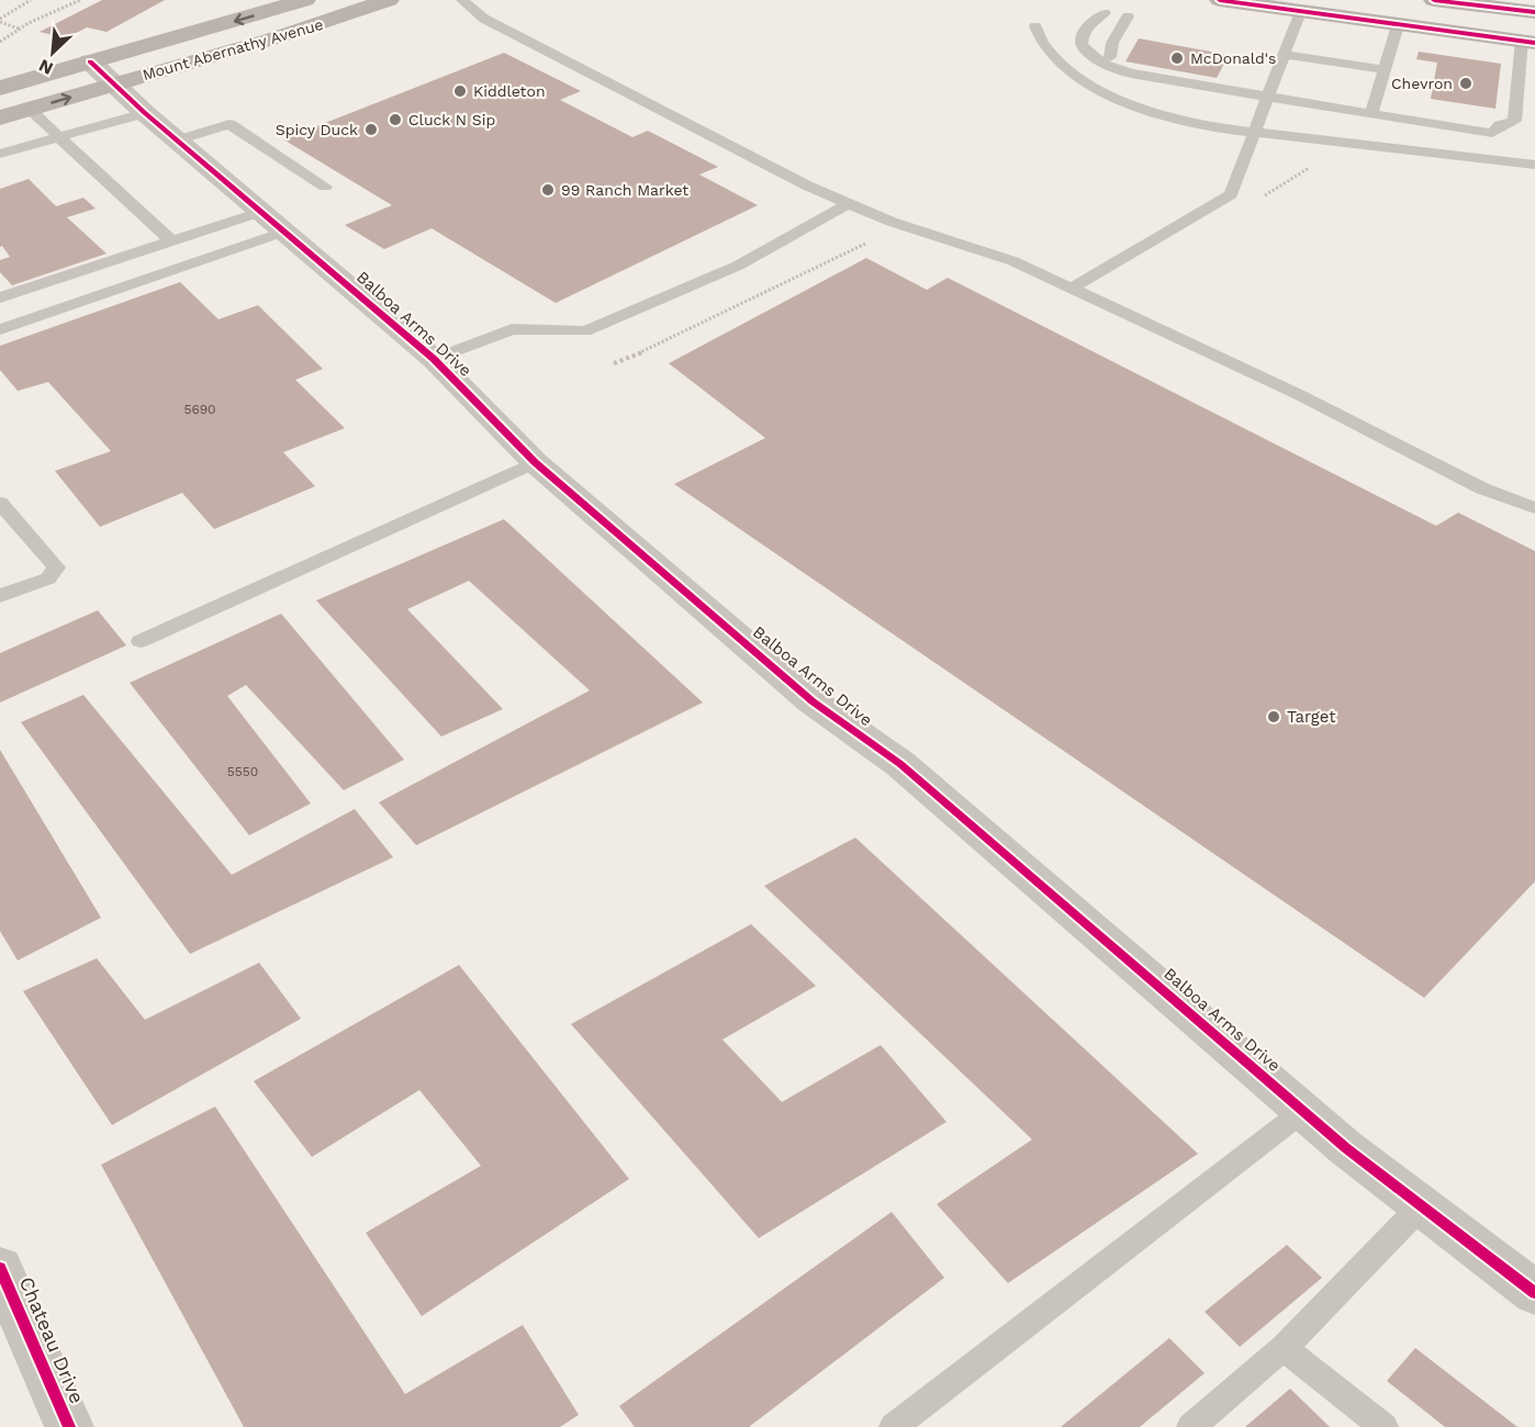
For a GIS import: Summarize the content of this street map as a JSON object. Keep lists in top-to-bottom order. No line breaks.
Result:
{"streets":{"main road":["Mount Abernathy Avenue"],"street":["Balboa Arms Drive","Chateau Drive"]},"crossings":[["Mount Abernathy Avenue","Balboa Arms Drive"]],"places":["McDonald's","Chevron","Kiddleton","Cluck N Sip","Spicy Duck","99 Ranch Market","Target"],"house_numbers":["5690","5550"],"north":"bottom left"}
